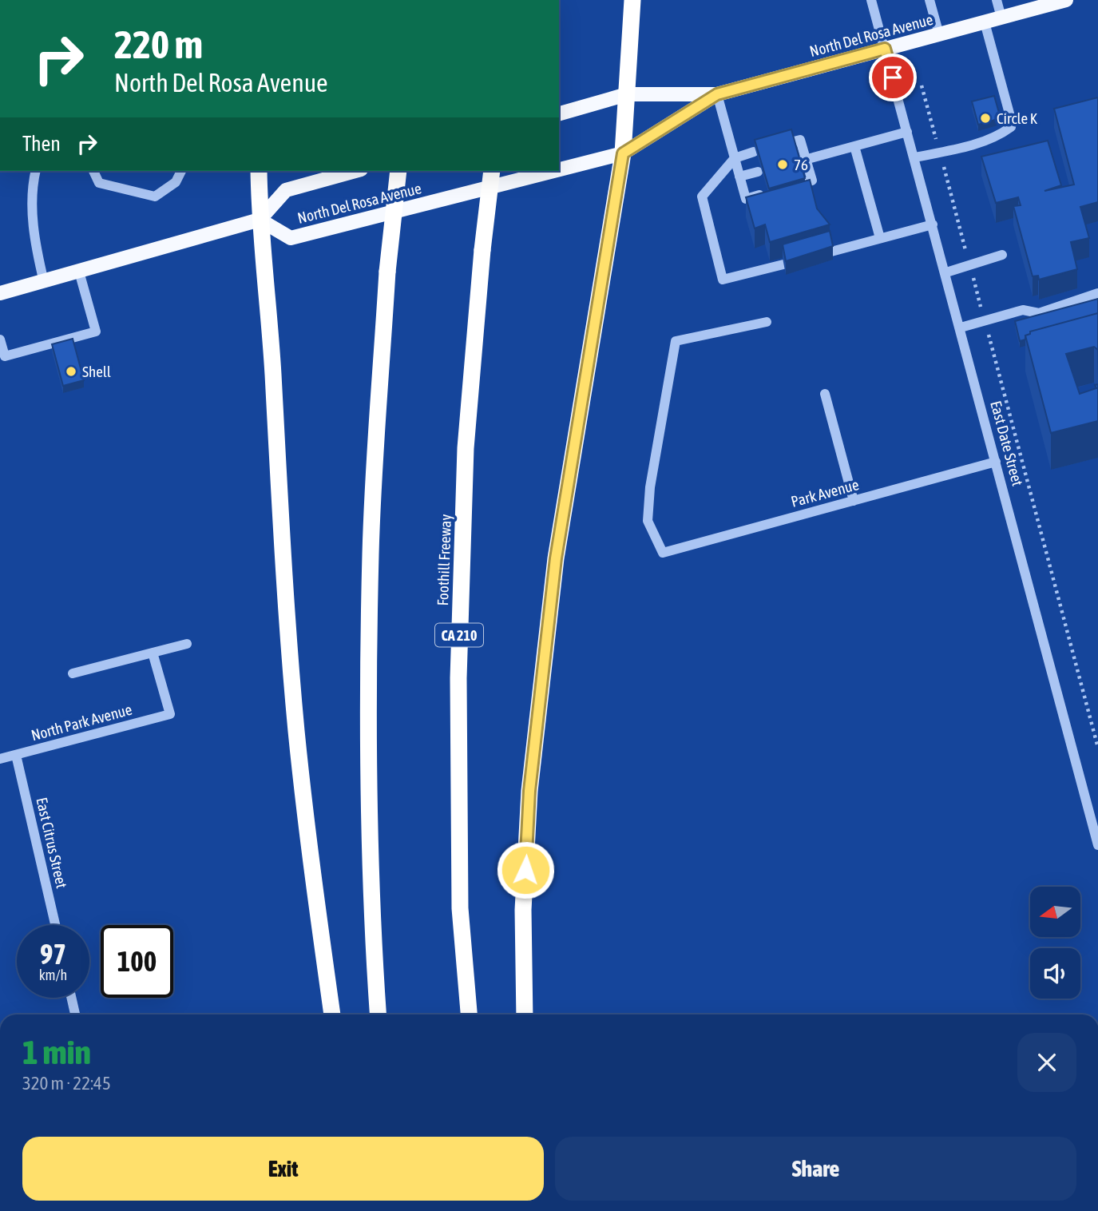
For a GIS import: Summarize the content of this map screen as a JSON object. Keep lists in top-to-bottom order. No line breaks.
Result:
{"streets":{"highway":["Foothill Freeway","CA 210"],"main road":["North Del Rosa Avenue"],"street":["East Date Street","Park Avenue","North Park Avenue","East Citrus Street"]},"crossings":[["North Del Rosa Avenue","East Date Street"],["East Date Street","Park Avenue"],["North Park Avenue","East Citrus Street"]],"places":["Circle K","76","Shell"],"north":"left","page":{"turn":["220 m","North Del Rosa Avenue"],"then":"Then","speed":"97 km/h","limit":"100","heading":["1 min","320 m · 22:45"],"buttons":["Exit","Share"]}}
